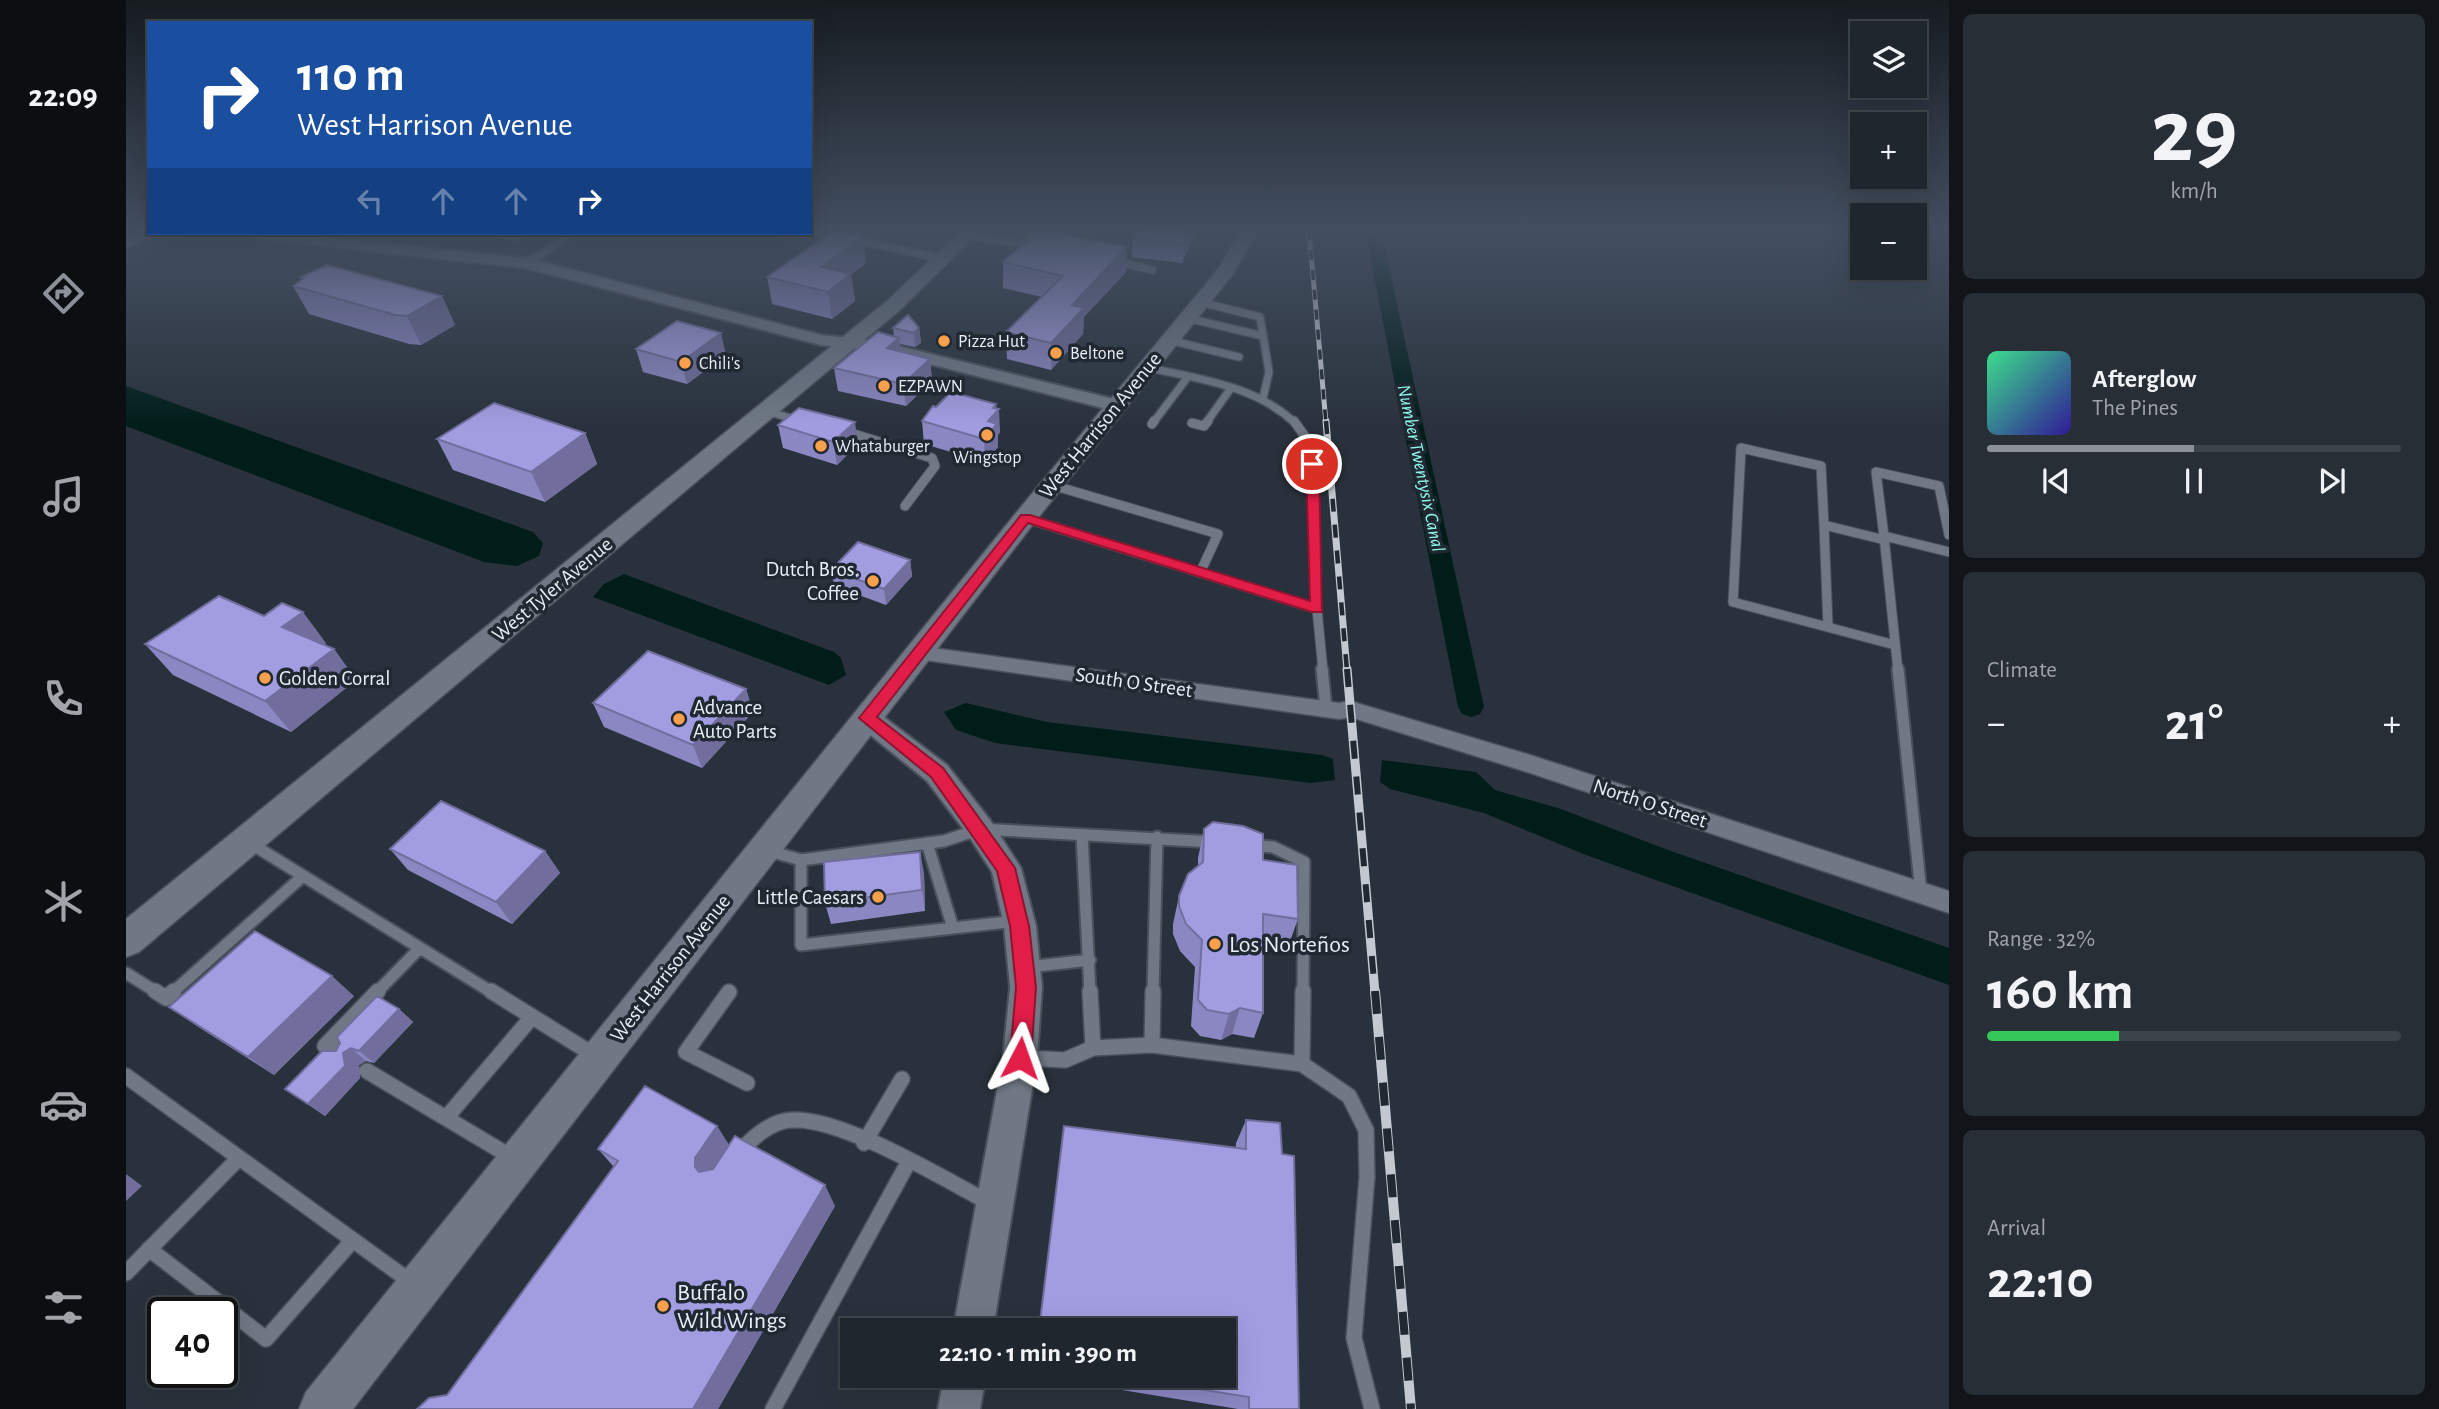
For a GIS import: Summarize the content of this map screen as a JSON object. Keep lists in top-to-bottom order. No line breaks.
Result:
{"streets":{"main road":["West Harrison Avenue","West Tyler Avenue"],"street":["South O Street","North O Street"]},"crossings":[["West Harrison Avenue","South O Street"],["South O Street","North O Street"]],"water":["Number Twentysix Canal"],"places":["Pizza Hut","Beltone","Chili's","EZPAWN","Wingstop","Whataburger","Dutch Bros. Coffee","Golden Corral","Advance Auto Parts","Little Caesars","Los Norteños","Buffalo Wild Wings"],"page":{"tabs":"22:09","tile":[["29","km/h"],"Climate",["Range · 32%","160 km"],["Arrival","22:10"]],"map_buttons":["+","−"],"turn":["110 m","West Harrison Avenue"],"song":["Afterglow","The Pines"],"heat":["−","21°","+"],"limit":"40","trip":"22:10 · 1 min · 390 m"}}
